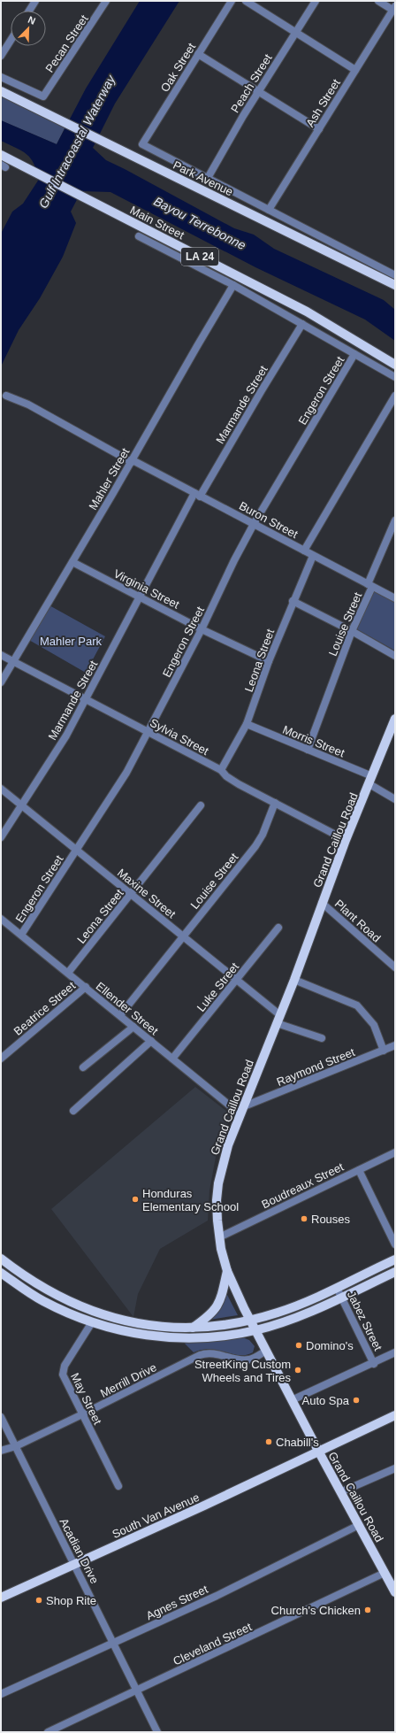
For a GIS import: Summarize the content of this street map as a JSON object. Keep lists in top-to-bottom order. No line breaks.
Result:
{"streets":{"main road":["Park Avenue","Main Street","LA 24","Grand Caillou Road","South Van Avenue"],"street":["Pecan Street","Oak Street","Peach Street","Ash Street","Engeron Street","Marmande Street","Mahler Street","Buron Street","Virginia Street","Louise Street","Leona Street","Sylvia Street","Morris Street","Maxine Street","Plant Road","Luke Street","Beatrice Street","Ellender Street","Raymond Street","Boudreaux Street","Jabez Street","Merrill Drive","May Street","Acadian Drive","Agnes Street","Cleveland Street"]},"crossings":[["Oak Street","Park Avenue"],["Peach Street","Park Avenue"],["Ash Street","Park Avenue"],["Main Street","Engeron Street"],["Main Street","Marmande Street"],["Main Street","Mahler Street"],["Engeron Street","Buron Street"],["Engeron Street","Virginia Street"],["Engeron Street","Sylvia Street"],["Engeron Street","Maxine Street"],["Engeron Street","Ellender Street"],["Marmande Street","Buron Street"],["Marmande Street","Virginia Street"],["Marmande Street","Sylvia Street"],["Marmande Street","Maxine Street"],["Mahler Street","Buron Street"],["Mahler Street","Virginia Street"],["Mahler Street","Sylvia Street"],["Buron Street","Louise Street"],["Buron Street","Leona Street"],["Virginia Street","Leona Street"],["Louise Street","Sylvia Street"],["Louise Street","Morris Street"],["Louise Street","Maxine Street"],["Louise Street","Ellender Street"],["Leona Street","Sylvia Street"],["Leona Street","Morris Street"],["Leona Street","Maxine Street"],["Leona Street","Ellender Street"],["Sylvia Street","Grand Caillou Road"],["Morris Street","Grand Caillou Road"],["Grand Caillou Road","Maxine Street"],["Grand Caillou Road","Plant Road"],["Grand Caillou Road","Ellender Street"],["Grand Caillou Road","Raymond Street"],["Grand Caillou Road","Boudreaux Street"],["Grand Caillou Road","Merrill Drive"],["Grand Caillou Road","South Van Avenue"],["Grand Caillou Road","Agnes Street"],["Grand Caillou Road","Cleveland Street"],["Maxine Street","Luke Street"],["Luke Street","Ellender Street"],["Beatrice Street","Ellender Street"],["Ellender Street","Raymond Street"],["Merrill Drive","May Street"],["Merrill Drive","Acadian Drive"],["South Van Avenue","Acadian Drive"],["Acadian Drive","Agnes Street"],["Acadian Drive","Cleveland Street"]],"water":["Gulf Intracoastal Waterway","Bayou Terrebonne"],"parks":["Mahler Park"],"places":["Honduras Elementary School","Rouses","Domino's","StreetKing Custom Wheels and Tires","Auto Spa","Chabill's","Shop Rite","Church's Chicken"],"north":"top right"}
